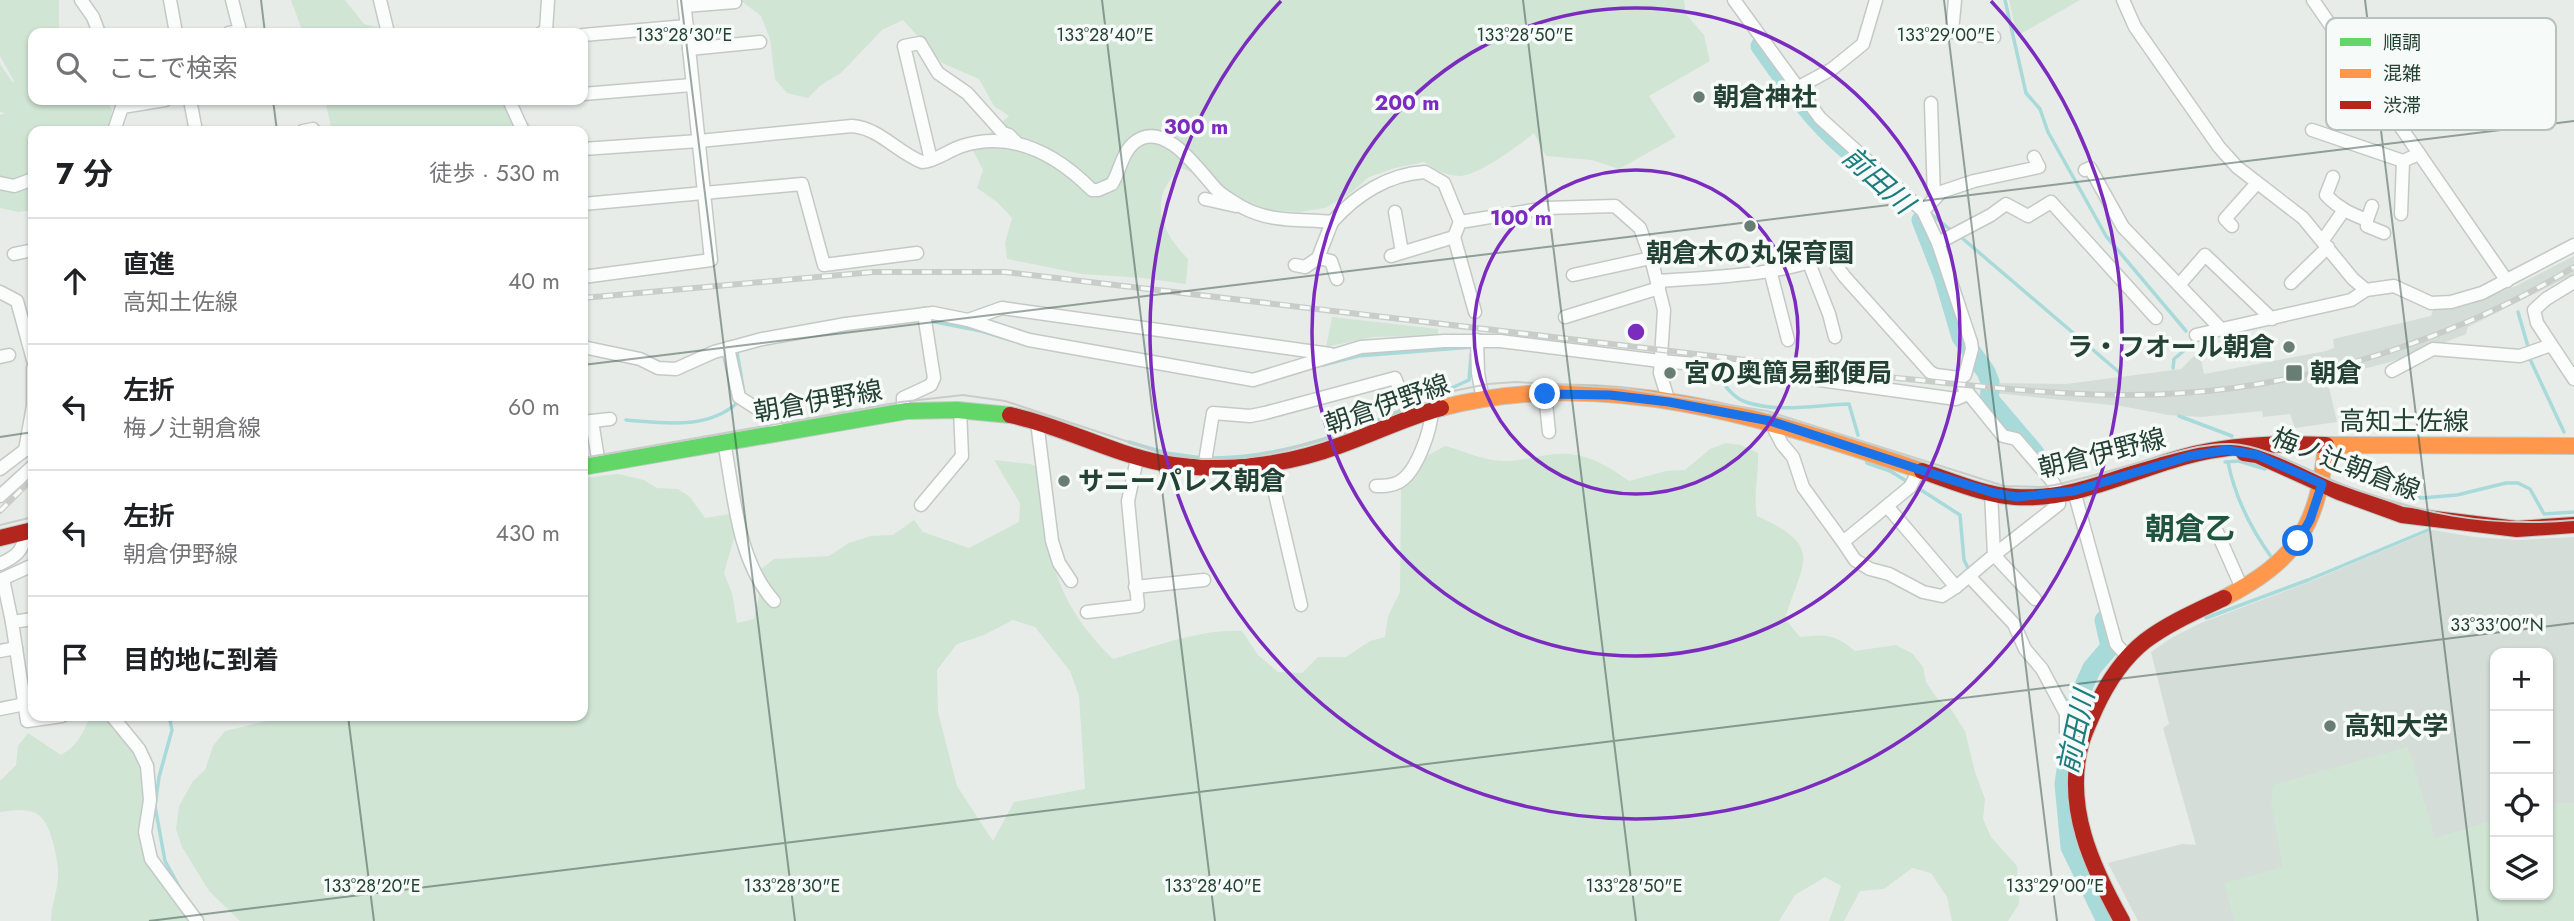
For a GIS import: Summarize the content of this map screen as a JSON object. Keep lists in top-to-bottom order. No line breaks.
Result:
{"streets":{"main road":["朝倉伊野線","高知土佐線","梅ノ辻朝倉線"]},"crossings":[["朝倉伊野線","高知土佐線"],["朝倉伊野線","梅ノ辻朝倉線"],["高知土佐線","梅ノ辻朝倉線"]],"districts":["朝倉乙"],"water":["前田川"],"places":{"other":["朝倉神社","朝倉木の丸保育園","ラ・フオール朝倉","宮の奥簡易郵便局","サニーパレス朝倉","高知大学"],"transit":["朝倉"]},"legend":["順調","混雑","渋滞"],"page":{"search":"ここで検索","heading":["7 分","徒歩 · 530 m"],"list":[["直進","高知土佐線","40 m"],["左折","梅ノ辻朝倉線","60 m"],["左折","朝倉伊野線","430 m"],"目的地に到着"],"map_buttons":["+","−"]},"coordinates":["133°28'30\"E","133°28'40\"E","133°28'50\"E","133°29'00\"E","33°33'00\"N","133°28'20\"E"],"rings":["200 m","300 m","100 m"]}
